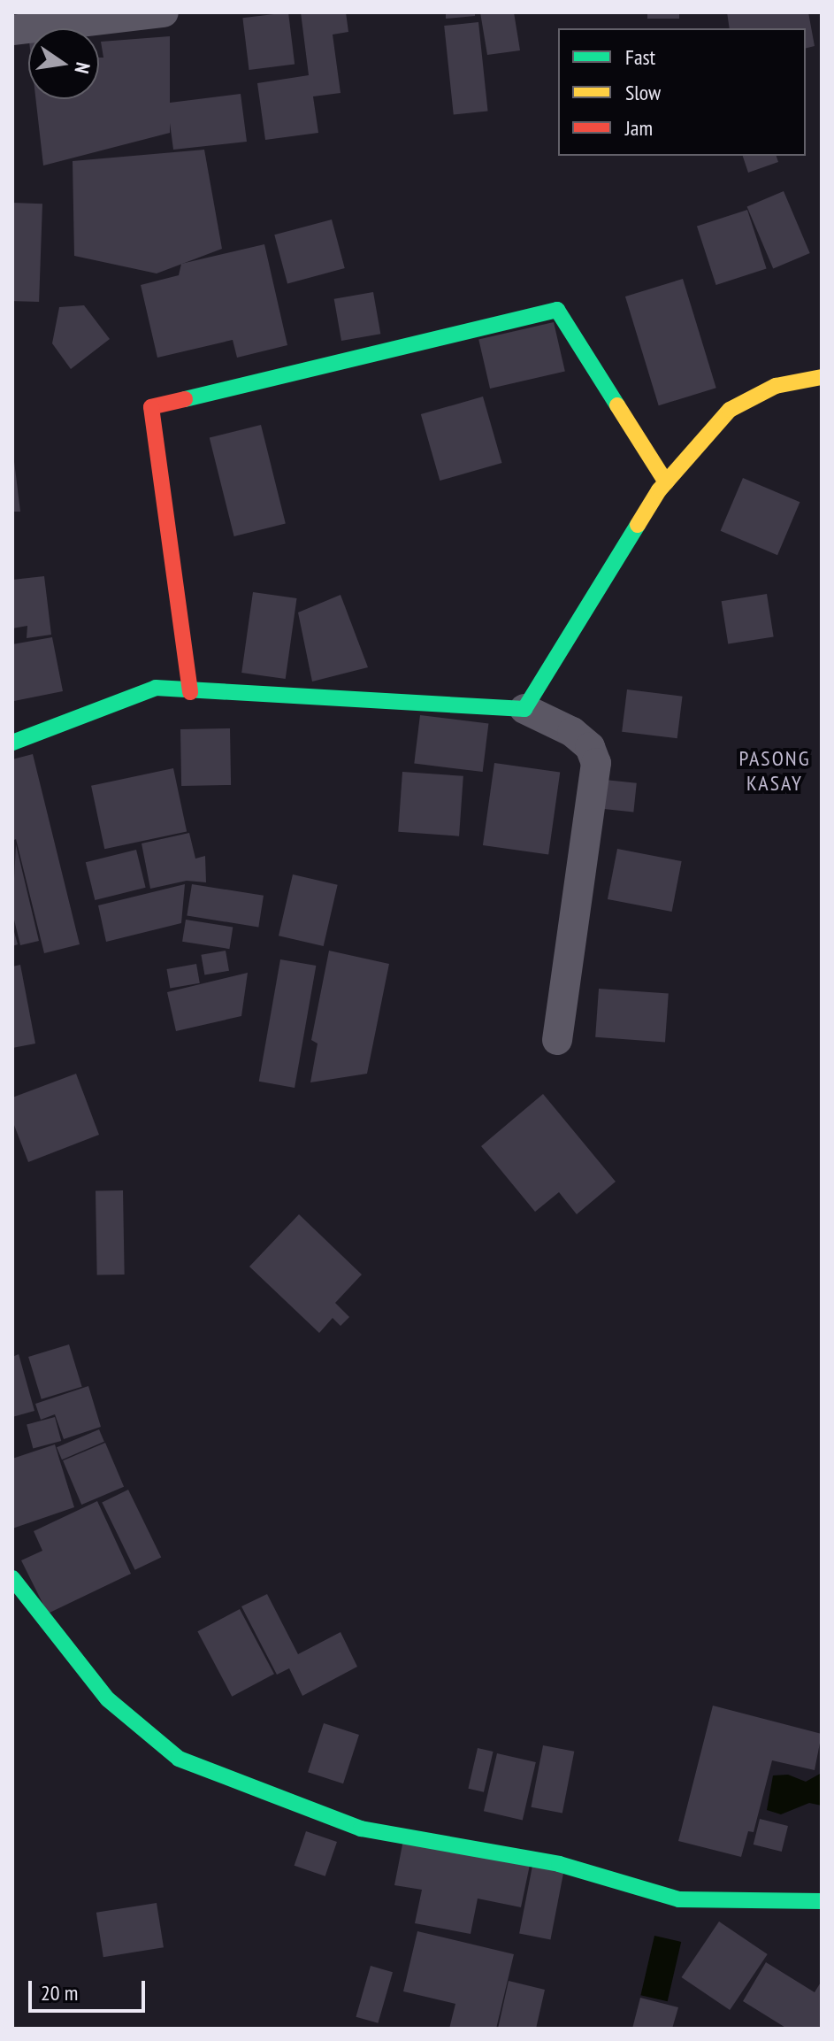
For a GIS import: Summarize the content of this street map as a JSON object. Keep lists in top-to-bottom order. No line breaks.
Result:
{"districts":["PASONG KASAY"],"legend":["Fast","Slow","Jam"],"scale_bar":"20 m","north":"right"}
